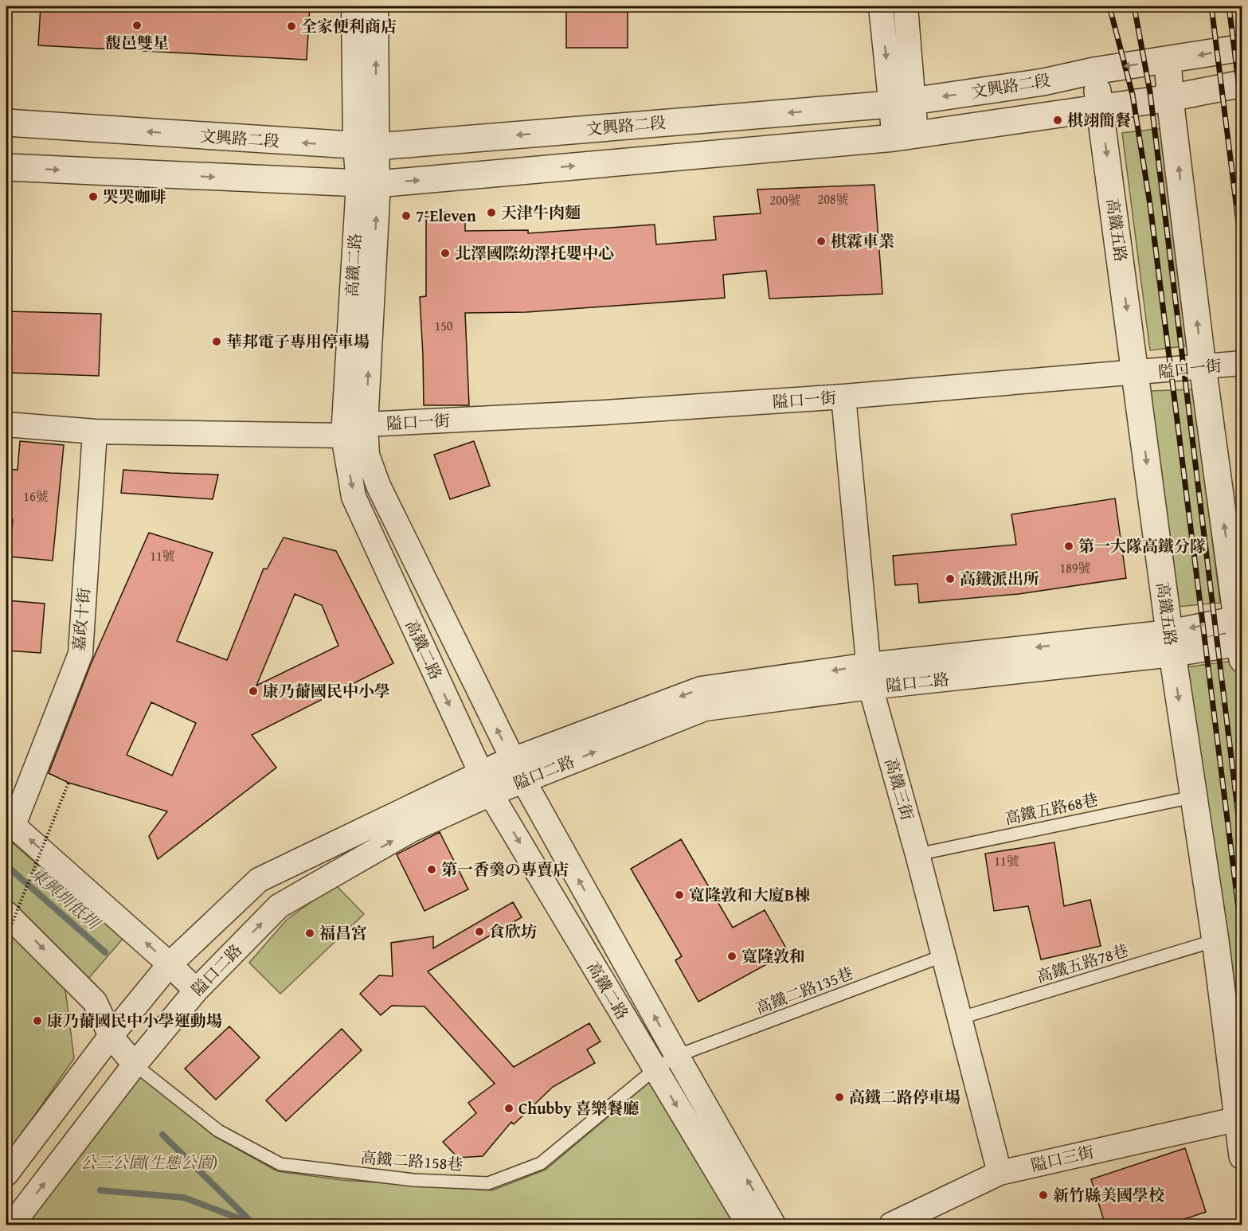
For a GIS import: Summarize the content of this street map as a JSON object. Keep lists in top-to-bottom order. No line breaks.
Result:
{"streets":{"street":["文興路二段","高鐵五路","高鐵二路","隘口一街","嘉政十街","隘口二路","高鐵三街","隘口三街"],"lane":["高鐵五路68巷","高鐵五路78巷","高鐵二路135巷","高鐵二路158巷"]},"crossings":[["文興路二段","高鐵五路"],["文興路二段","高鐵二路"],["高鐵五路","隘口一街"],["高鐵五路","隘口二路"],["高鐵五路","高鐵五路68巷"],["高鐵五路","高鐵五路78巷"],["高鐵五路","隘口三街"],["高鐵二路","隘口一街"],["高鐵二路","隘口二路"],["高鐵二路","高鐵二路135巷"],["高鐵二路","高鐵二路158巷"],["隘口一街","高鐵三街"],["隘口二路","高鐵三街"],["隘口二路","高鐵二路158巷"],["高鐵三街","高鐵五路68巷"],["高鐵三街","高鐵五路78巷"],["高鐵三街","高鐵二路135巷"],["高鐵三街","隘口三街"],["高鐵二路135巷","高鐵二路158巷"]],"water":["東興圳低圳"],"parks":["公三公園(生態公園)"],"places":["馥邑雙星","全家便利商店","棋翊簡餐","哭哭咖啡","天津牛肉麵","7-Eleven","棋霖車業","北澤國際幼澤托嬰中心","華邦電子專用停車場","第一大隊高鐵分隊","高鐵派出所","康乃薾國民中小學","第一香羹の專賣店","寬隆敦和大廈B棟","食欣坊","福昌宮","寬隆敦和","康乃薾國民中小學運動場","高鐵二路停車場","Chubby 喜樂餐廳","新竹縣美國學校"],"house_numbers":["208號","200號","150","16號","11號","189號","11號"]}
